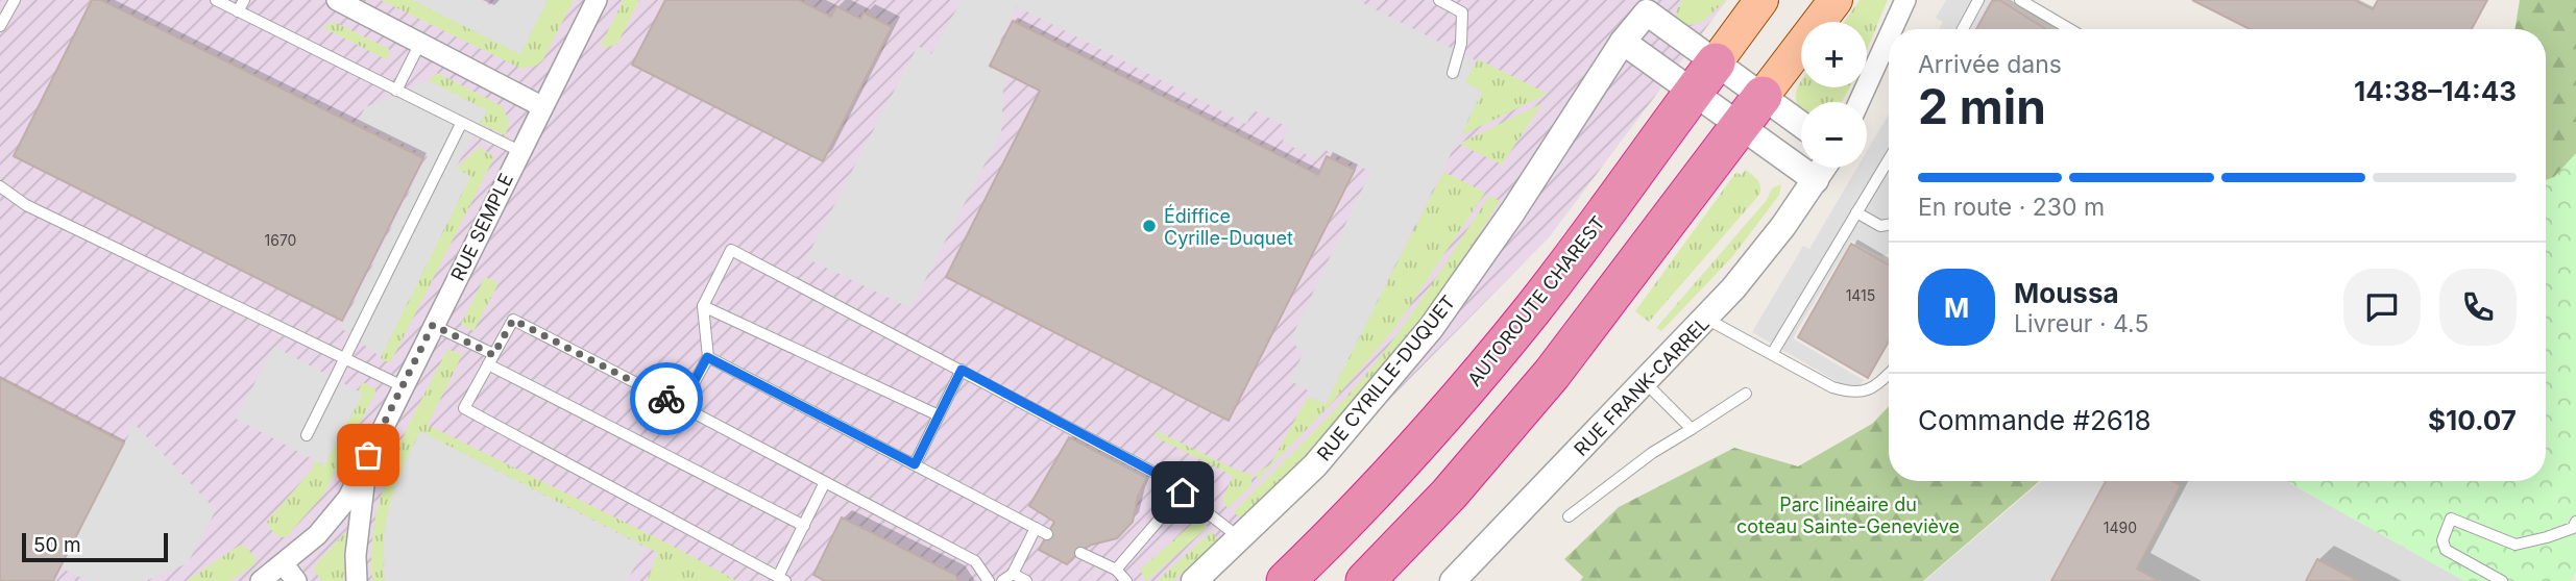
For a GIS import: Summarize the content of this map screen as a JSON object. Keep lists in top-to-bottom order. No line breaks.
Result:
{"streets":{"highway":["AUTOROUTE CHAREST"],"street":["RUE SEMPLE","RUE CYRILLE-DUQUET","RUE FRANK-CARREL"]},"crossings":[["AUTOROUTE CHAREST","RUE CYRILLE-DUQUET"]],"parks":["Parc linéaire du coteau Sainte-Geneviève"],"places":["Édiffice Cyrille-Duquet"],"house_numbers":["1670","1415","1490"],"scale_bar":"50 m","page":{"map_buttons":["+","−"],"heading":["2 min","Arrivée dans","14:38–14:43"],"panel":["Moussa","Livreur · 4.5","Commande #2618","$10.07"],"bar":"En route · 230 m","round":"M","scale":"50 m"}}
